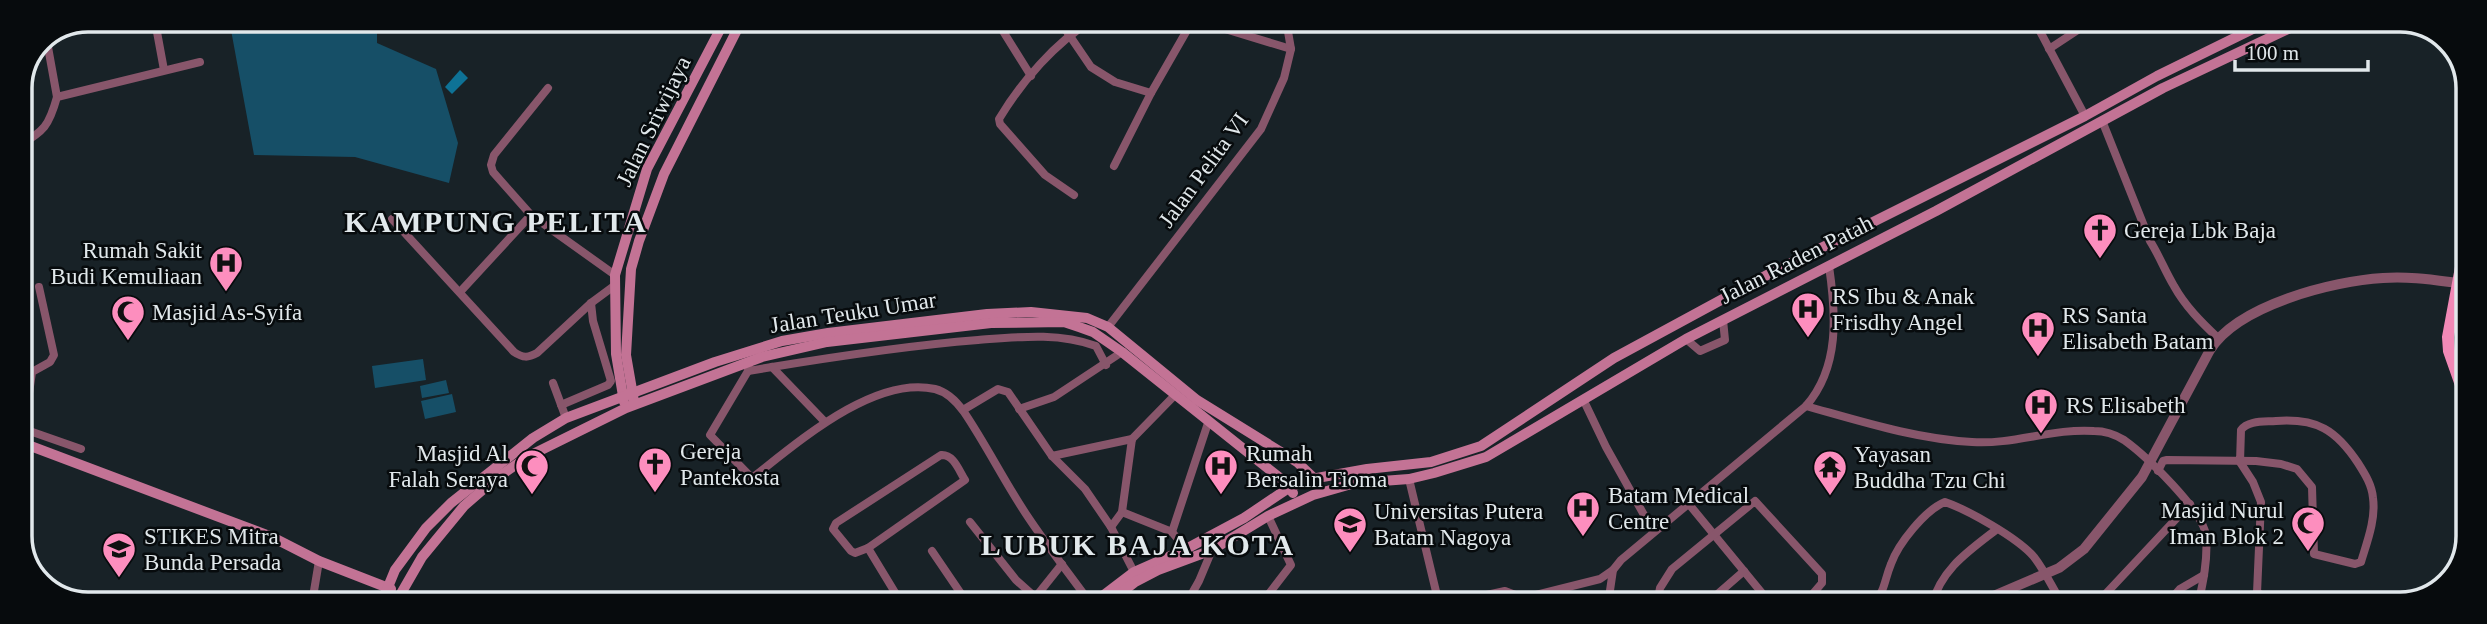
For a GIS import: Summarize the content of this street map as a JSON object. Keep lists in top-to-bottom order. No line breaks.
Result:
{"streets":{"main road":["Jalan Sriwijaya","Jalan Raden Patah","Jalan Teuku Umar"],"street":["Jalan Pelita VI"]},"crossings":[["Jalan Sriwijaya","Jalan Teuku Umar"],["Jalan Pelita VI","Jalan Teuku Umar"],["Jalan Raden Patah","Jalan Teuku Umar"]],"districts":["KAMPUNG PELITA","LUBUK BAJA KOTA"],"places":{"church":["Gereja Lbk Baja","Gereja Pantekosta"],"hospital":["Rumah Sakit Budi Kemuliaan","RS Ibu & Anak Frisdhy Angel","RS Santa Elisabeth Batam","RS Elisabeth","Rumah Bersalin Tioma","Batam Medical Centre"],"mosque":["Masjid As-Syifa","Masjid Al Falah Seraya","Masjid Nurul Iman Blok 2"],"temple":["Yayasan Buddha Tzu Chi"],"school or university":["Universitas Putera Batam Nagoya","STIKES Mitra Bunda Persada"]},"scale_bar":"100 m"}
